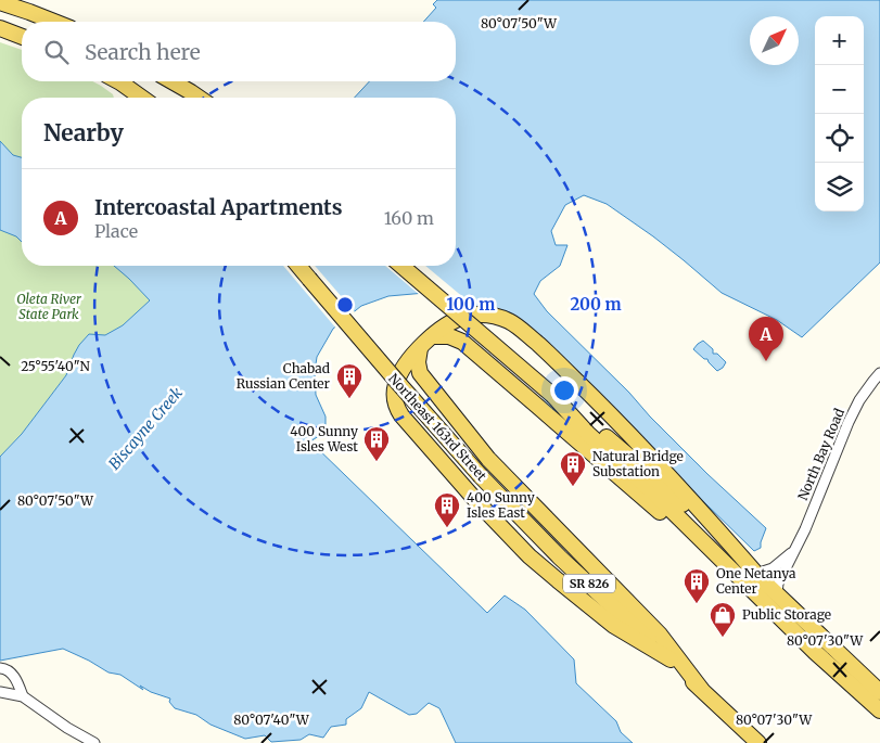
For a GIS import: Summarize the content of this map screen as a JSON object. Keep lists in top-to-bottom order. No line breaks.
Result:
{"streets":{"main road":["Northeast 163rd Street","SR 826"],"street":["North Bay Road"]},"water":["Biscayne Creek"],"parks":["Oleta River State Park"],"places":{"building":["Chabad Russian Center","400 Sunny Isles West","Natural Bridge Substation","400 Sunny Isles East","One Netanya Center"],"shop":["Public Storage"]},"north":"top right","page":{"map_buttons":["+","−"],"search":"Search here","heading":"Nearby","list":[{"mark":"A","name":"Intercoastal Apartments","note":"Place","value":"160 m"}],"pins":"A"},"coordinates":["80°07'50\"W","25°55'40\"N","80°07'30\"W","80°07'40\"W"],"rings":["100 m","200 m"]}
